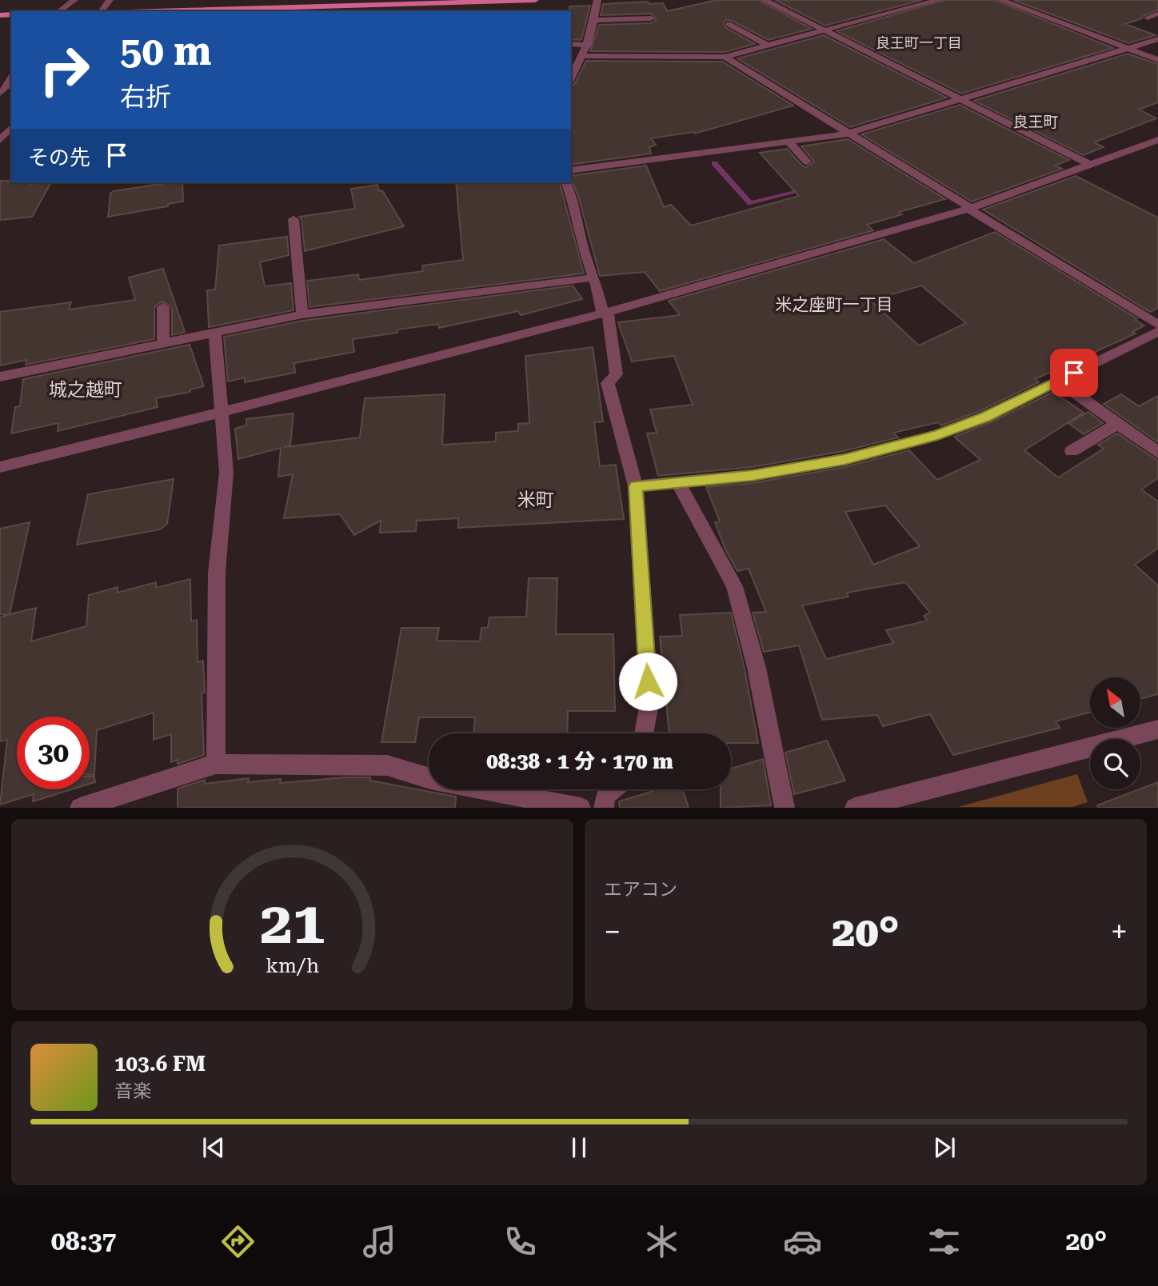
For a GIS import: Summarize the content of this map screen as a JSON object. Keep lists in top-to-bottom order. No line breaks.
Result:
{"districts":["良王町一丁目","良王町","米之座町一丁目","城之越町","米町"],"north":"top left","page":{"turn":["50 m","右折"],"then":"その先","limit":"30","trip":"08:38 · 1 分 · 170 m","tile":"エアコン","heat":["−","20°","+"],"song":["103.6 FM","音楽"],"tabs":["08:37","20°"],"gauge":["21","km/h"]}}
